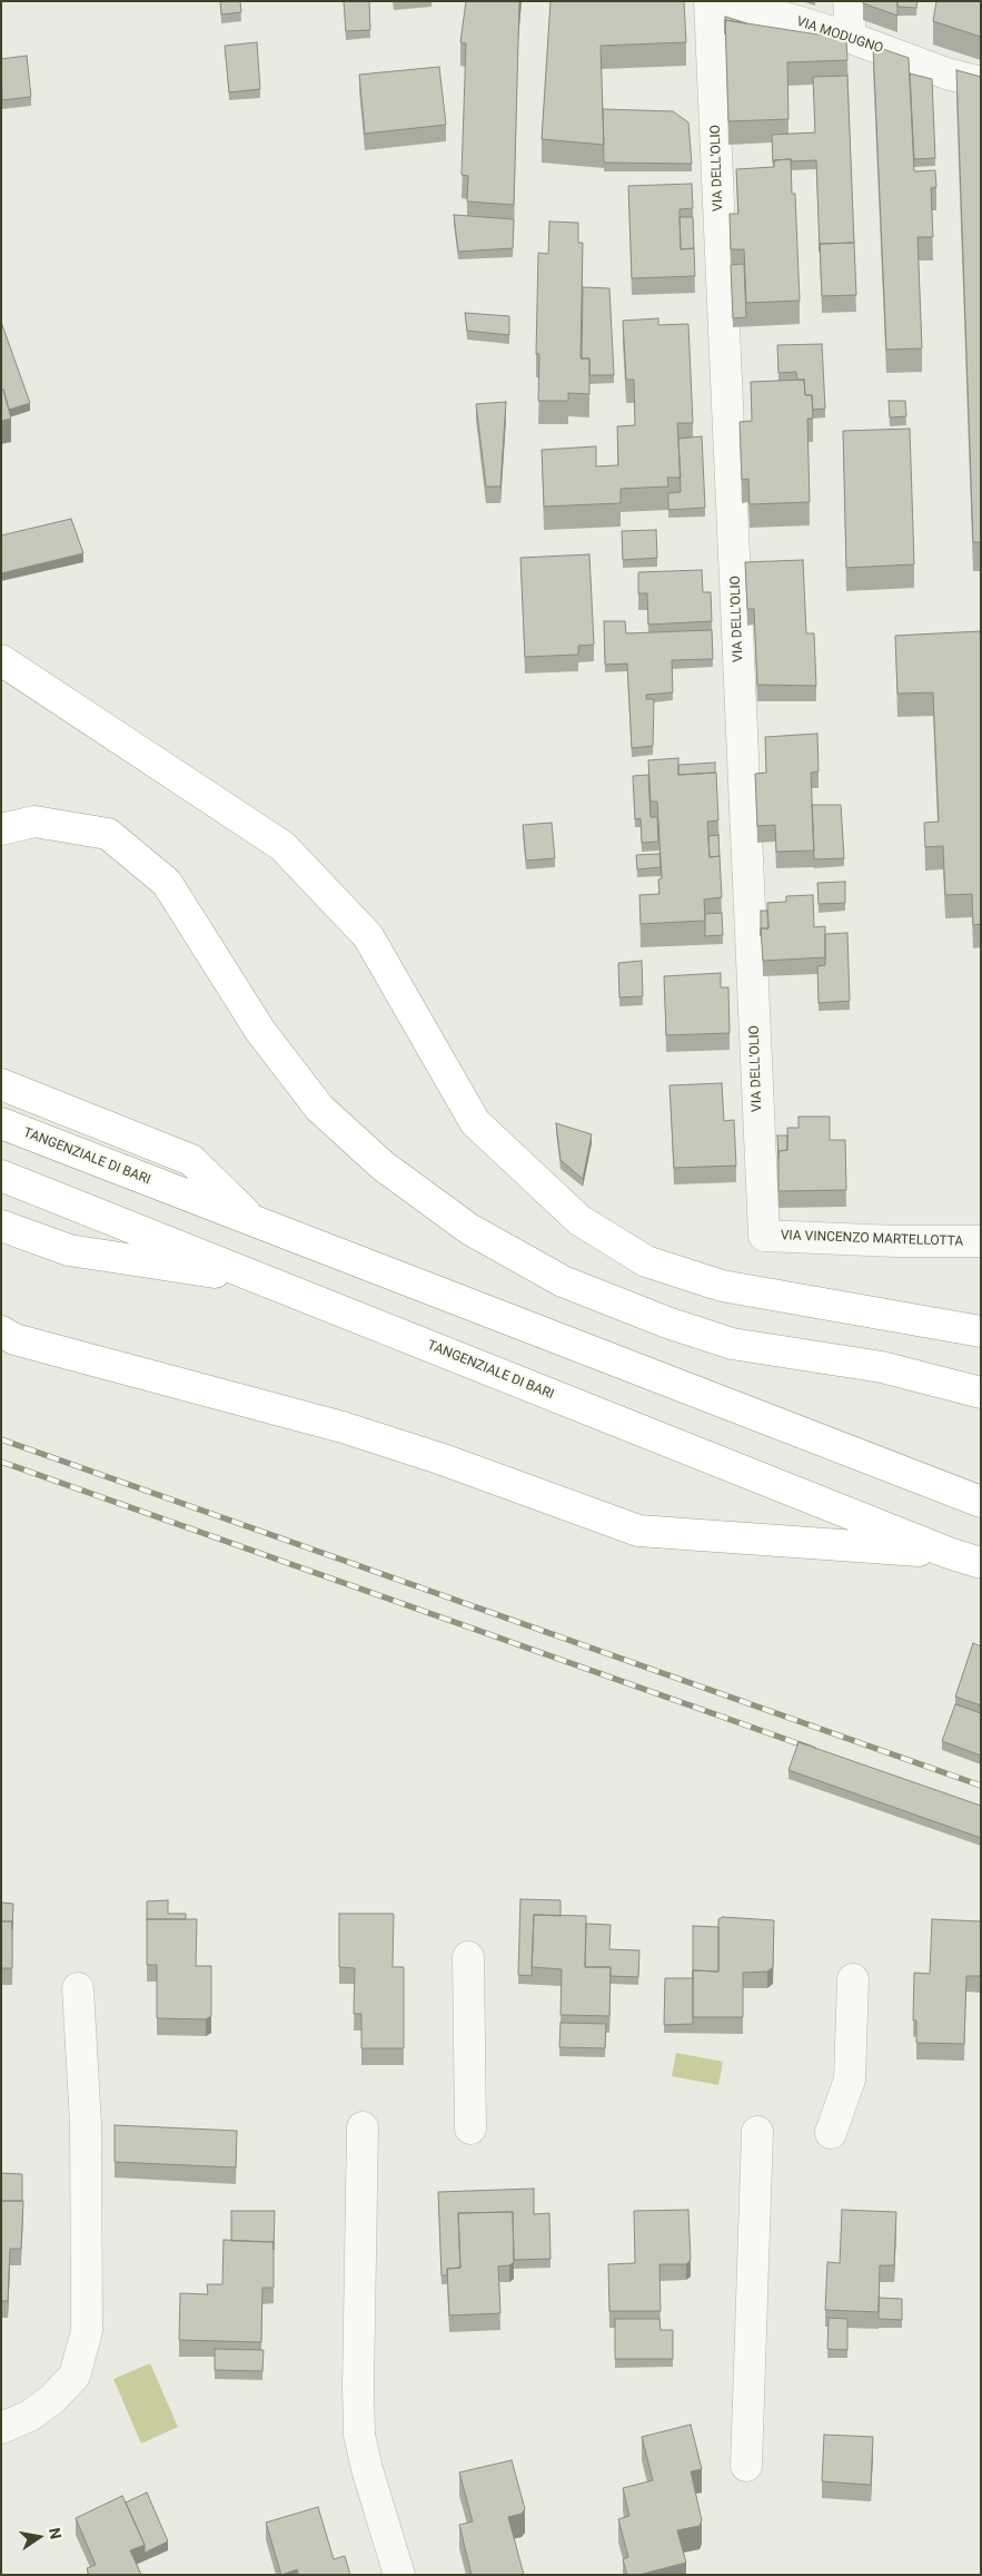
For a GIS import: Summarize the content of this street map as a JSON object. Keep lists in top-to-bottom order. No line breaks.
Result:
{"streets":{"highway":["TANGENZIALE DI BARI"],"street":["VIA MODUGNO","VIA DELL'OLIO","VIA VINCENZO MARTELLOTTA"]},"crossings":[["VIA DELL'OLIO","VIA VINCENZO MARTELLOTTA"]],"north":"right"}
